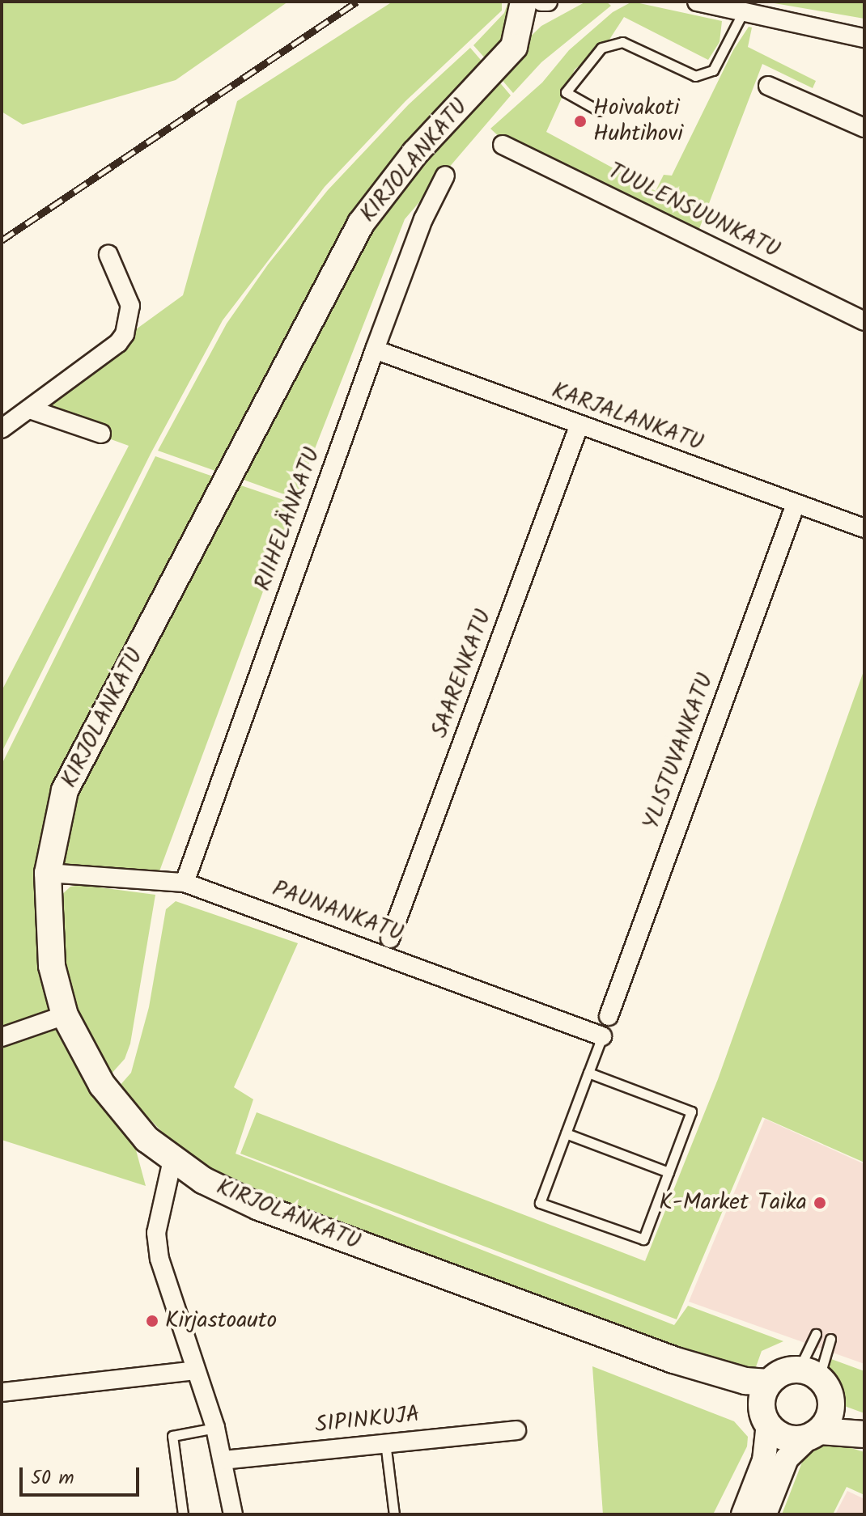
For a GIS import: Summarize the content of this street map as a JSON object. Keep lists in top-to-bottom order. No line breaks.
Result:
{"streets":{"main road":["KIRJOLANKATU"],"street":["TUULENSUUNKATU","KARJALANKATU","RIIHELÄNKATU","SAARENKATU","YLISTUVANKATU","PAUNANKATU","SIPINKUJA"]},"crossings":[["KIRJOLANKATU","PAUNANKATU"],["KARJALANKATU","RIIHELÄNKATU"],["KARJALANKATU","SAARENKATU"],["KARJALANKATU","YLISTUVANKATU"],["RIIHELÄNKATU","PAUNANKATU"]],"places":["Hoivakoti Huhtihovi","K-Market Taika","Kirjastoauto"],"scale_bar":"50 m"}
